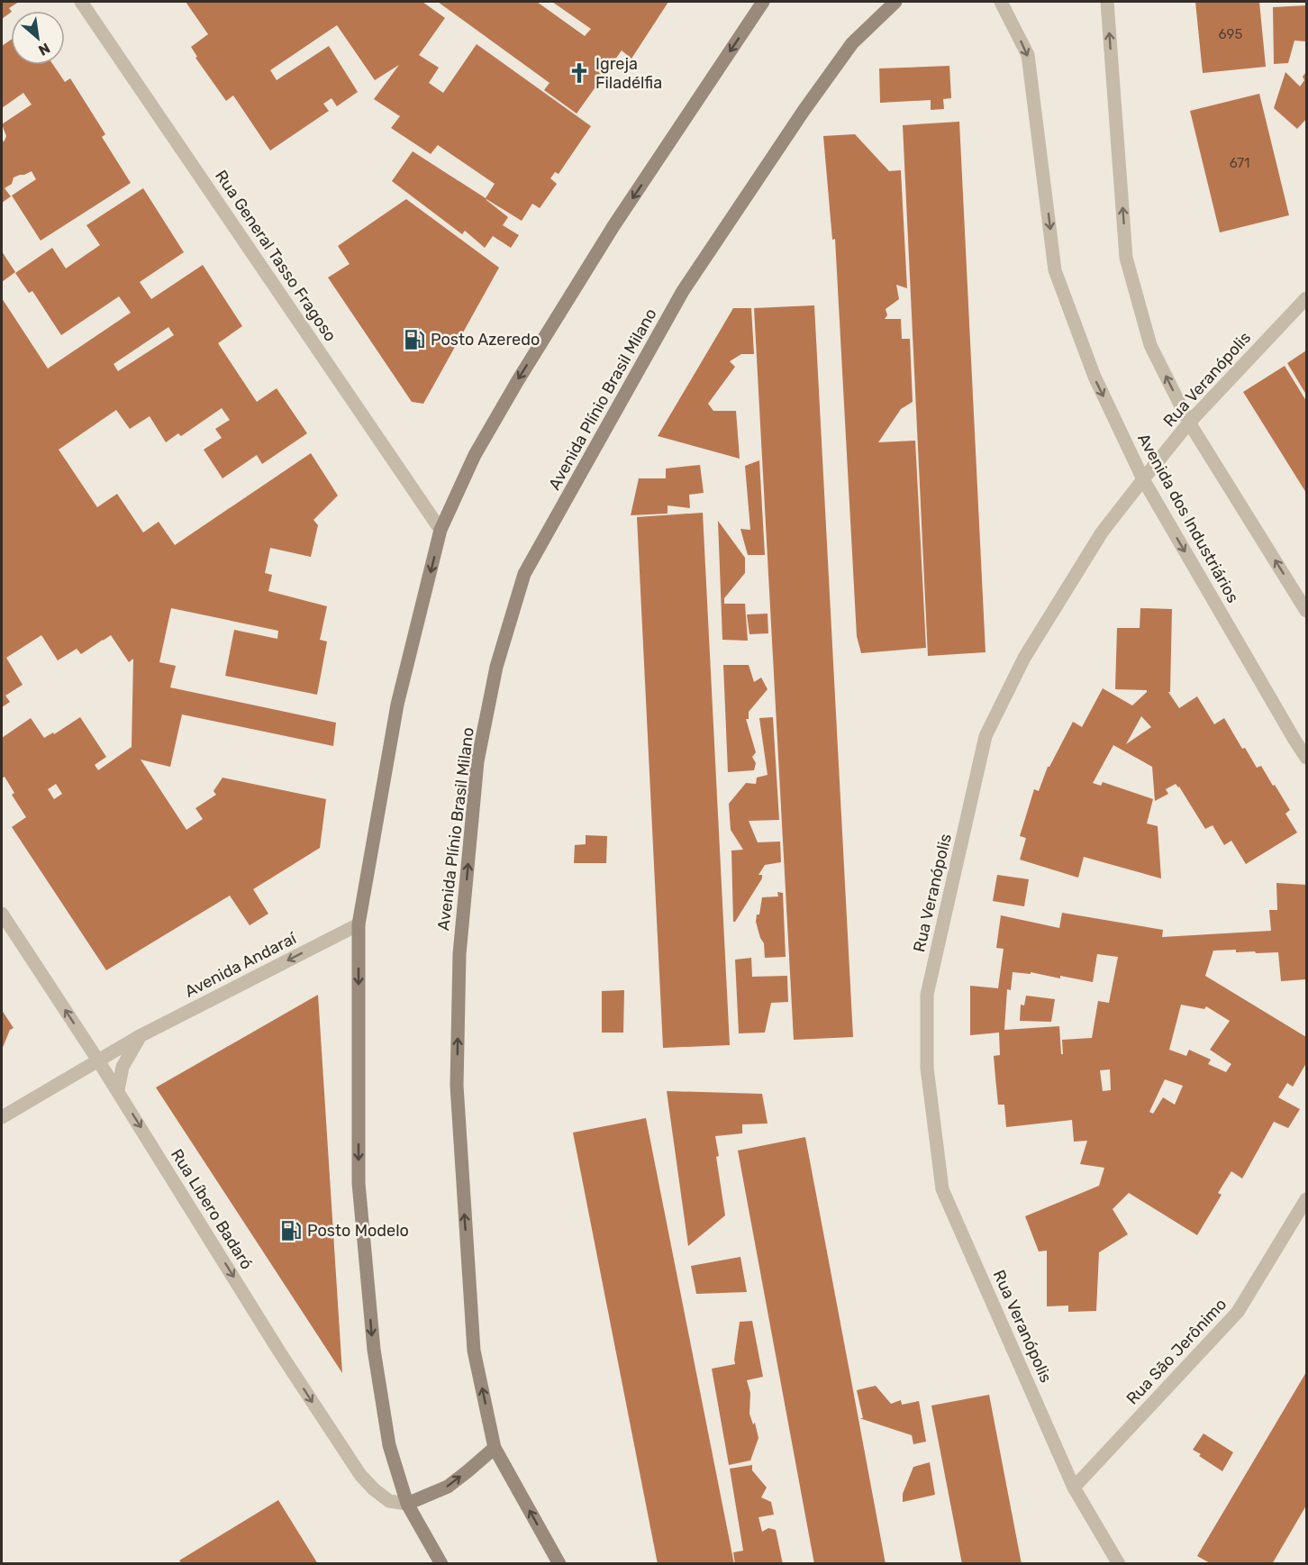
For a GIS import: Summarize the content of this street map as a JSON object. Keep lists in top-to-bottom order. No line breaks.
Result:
{"streets":{"main road":["Avenida Plínio Brasil Milano"],"street":["Rua General Tasso Fragoso","Rua Veranópolis","Avenida dos Industriários","Avenida Andaraí","Rua Líbero Badaró","Rua São Jerônimo"]},"crossings":[["Rua Veranópolis","Avenida dos Industriários"],["Rua Veranópolis","Rua São Jerônimo"],["Avenida Andaraí","Rua Líbero Badaró"]],"one_way":["Avenida Andaraí"],"places":{"church":["Igreja Filadélfia"],"fuel station":["Posto Azeredo","Posto Modelo"]},"house_numbers":["695","671"],"north":"bottom right"}
